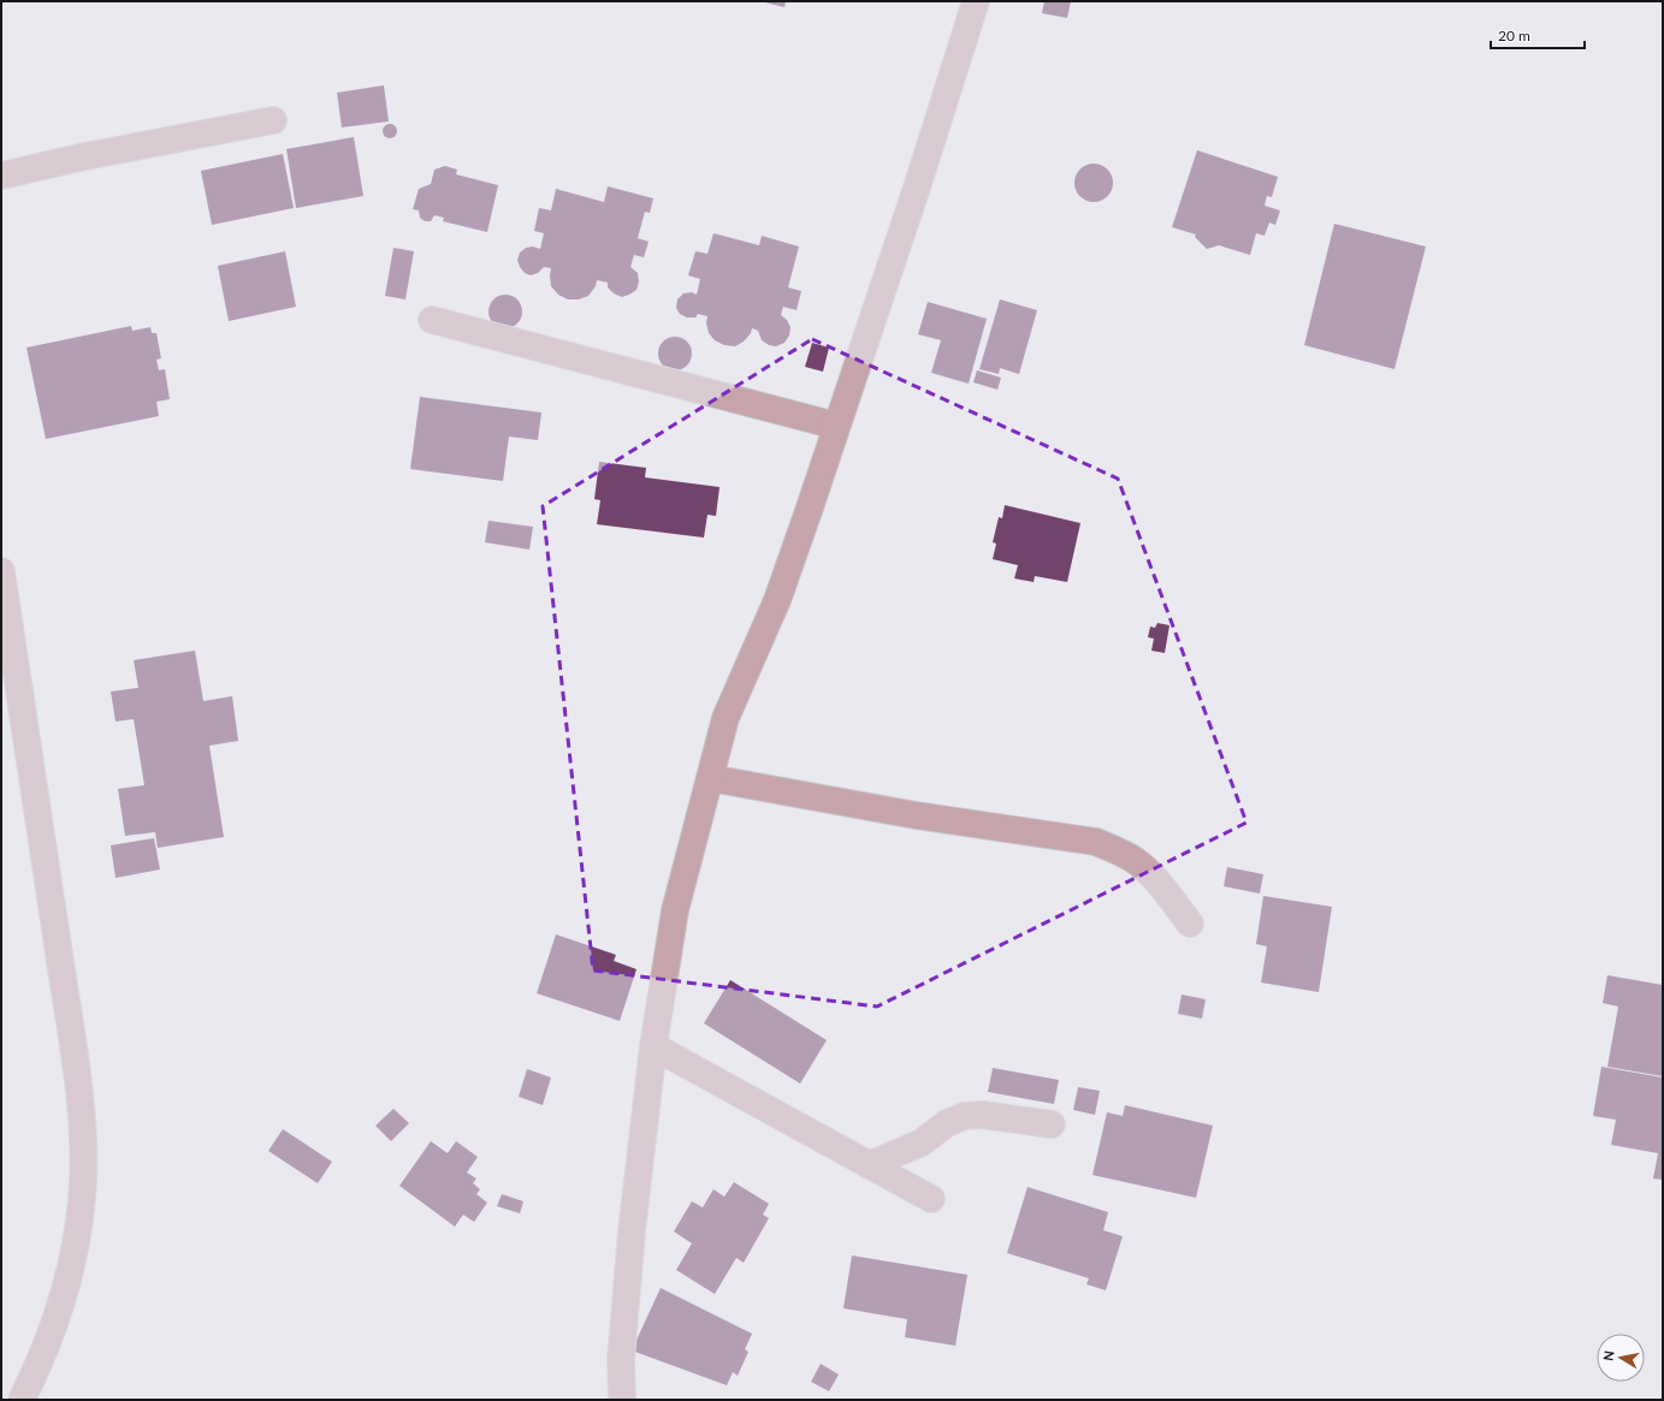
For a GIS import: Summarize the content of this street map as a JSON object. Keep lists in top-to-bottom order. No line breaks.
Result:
{"scale_bar":"20 m","north":"left"}
